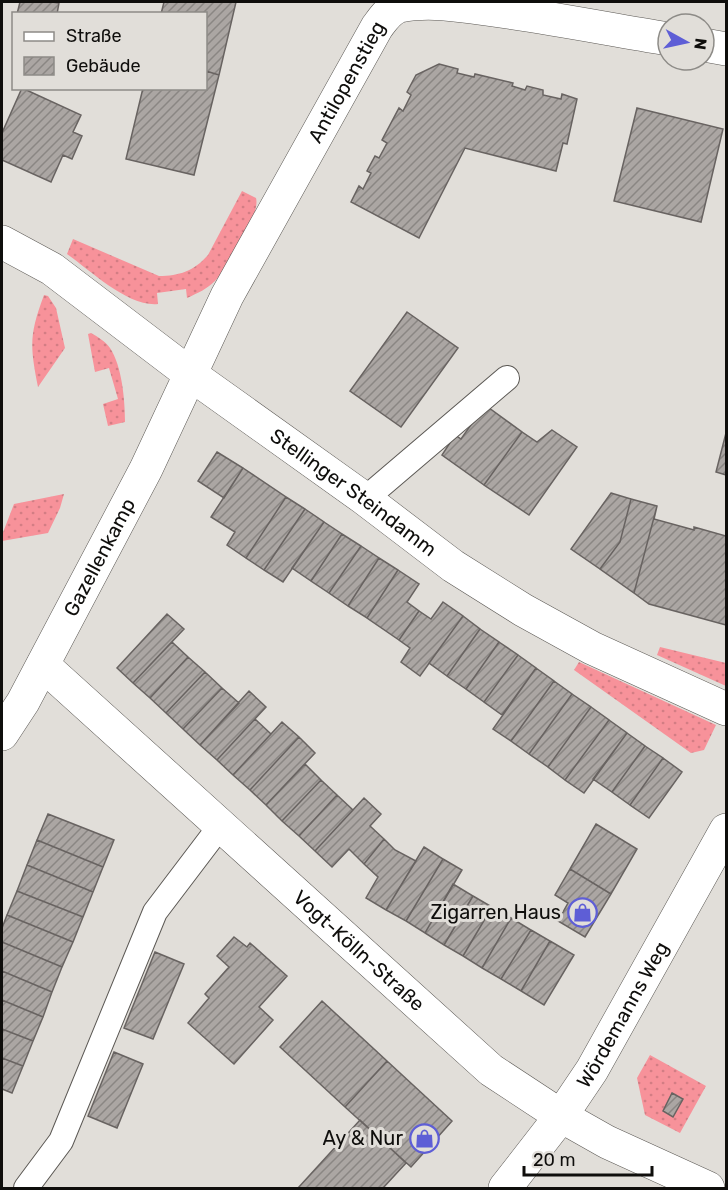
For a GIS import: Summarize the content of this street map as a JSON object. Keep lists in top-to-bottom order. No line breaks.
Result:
{"streets":{"street":["Antilopenstieg","Stellinger Steindamm","Gazellenkamp","Vogt-Kölln-Straße","Wördemanns Weg"]},"crossings":[["Antilopenstieg","Stellinger Steindamm"],["Antilopenstieg","Gazellenkamp"],["Stellinger Steindamm","Gazellenkamp"],["Gazellenkamp","Vogt-Kölln-Straße"],["Vogt-Kölln-Straße","Wördemanns Weg"]],"places":{"shop":["Zigarren Haus","Ay & Nur"]},"legend":["Straße","Gebäude"],"scale_bar":"20 m","north":"right"}
